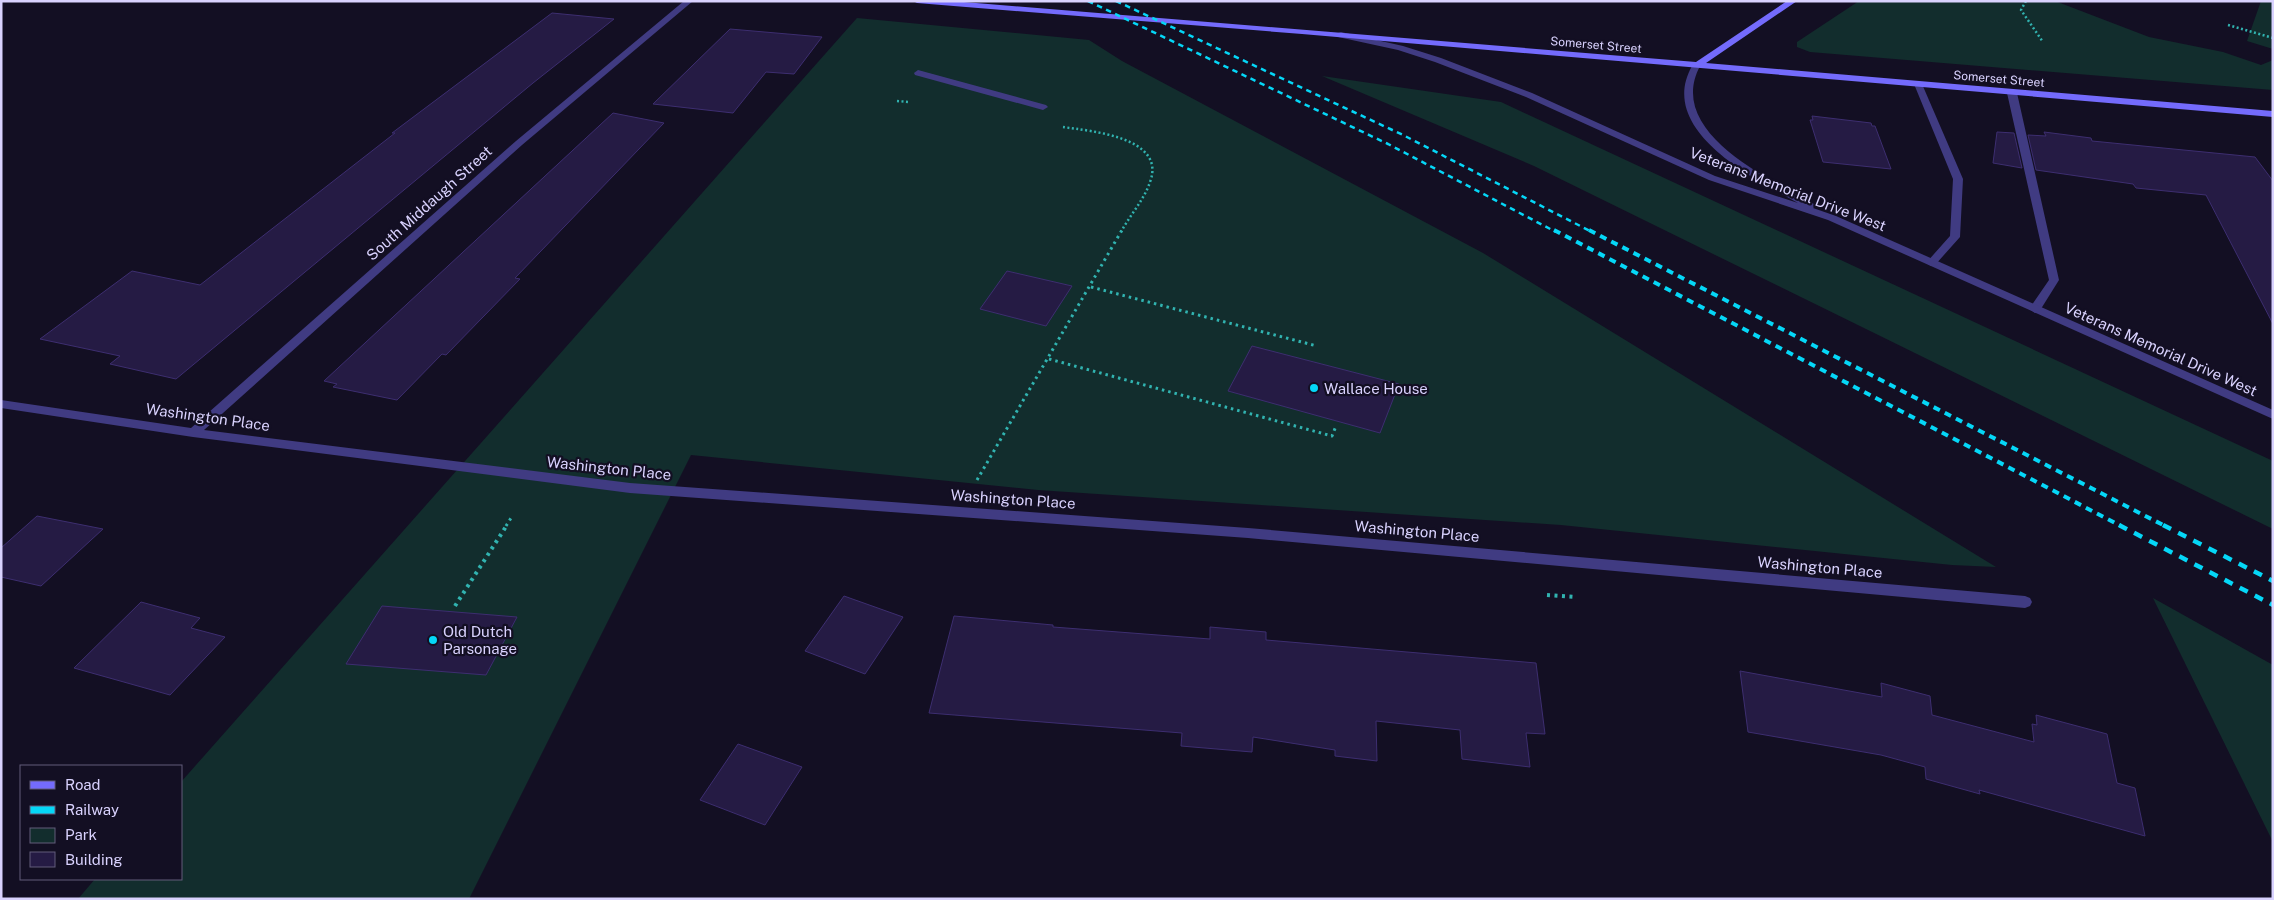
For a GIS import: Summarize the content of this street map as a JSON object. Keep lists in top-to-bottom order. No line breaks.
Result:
{"streets":{"street":["Somerset Street","Veterans Memorial Drive West","South Middaugh Street","Washington Place"]},"crossings":[["Somerset Street","Veterans Memorial Drive West"],["South Middaugh Street","Washington Place"]],"places":["Wallace House","Old Dutch Parsonage"],"legend":["Road","Railway","Park","Building"]}
